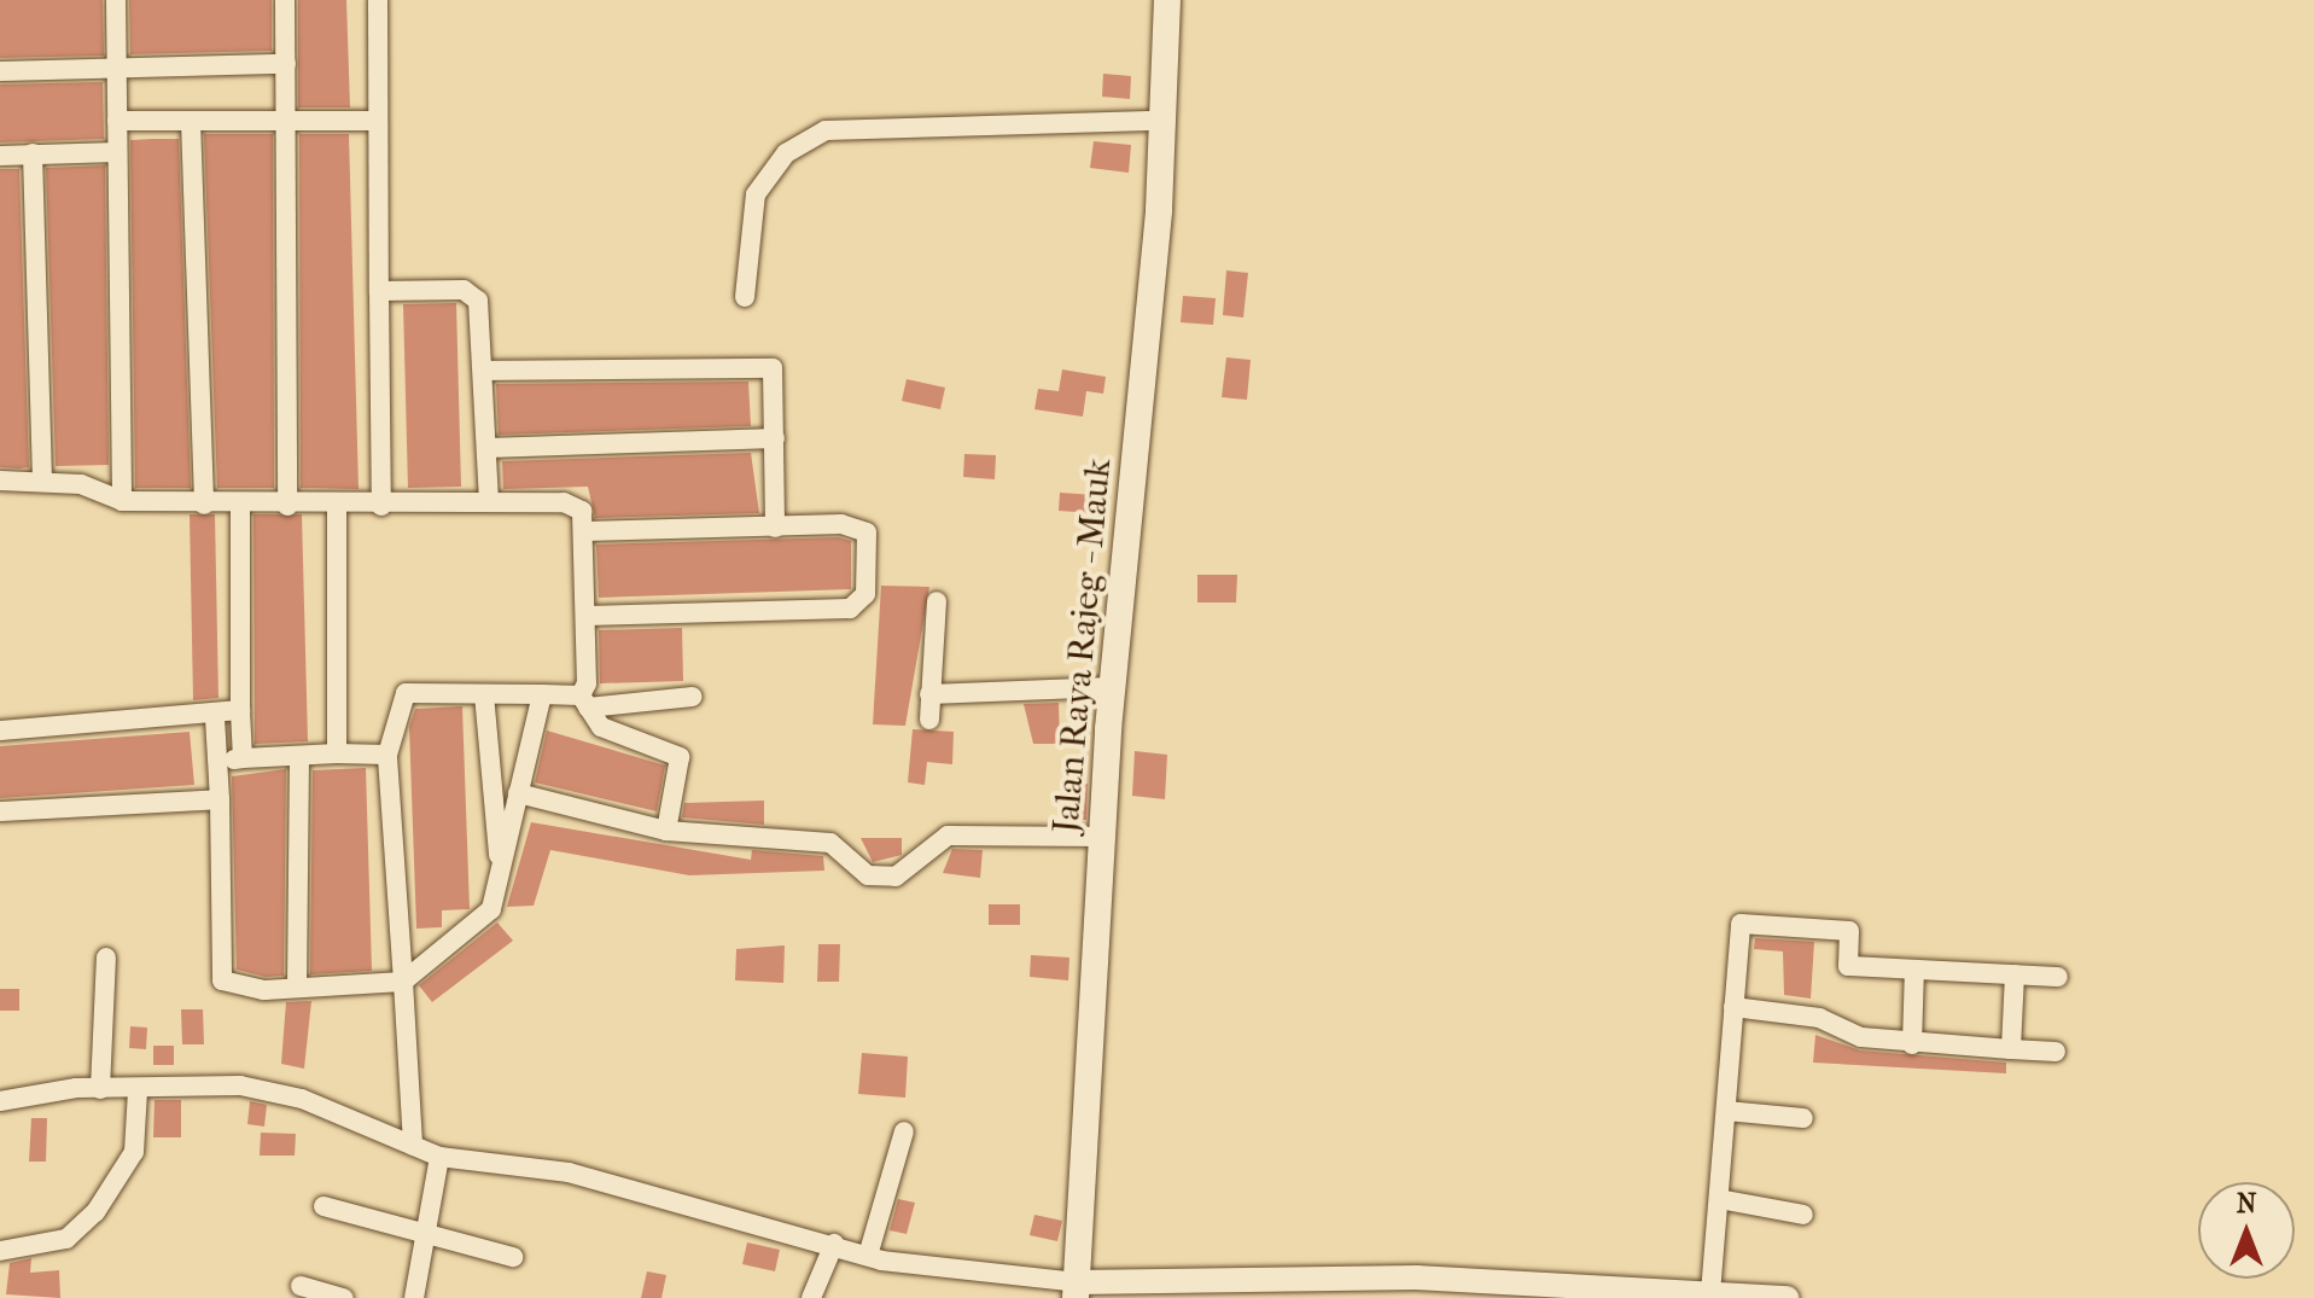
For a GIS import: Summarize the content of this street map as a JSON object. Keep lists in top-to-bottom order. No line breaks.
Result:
{"streets":{"main road":["Jalan Raya Rajeg - Mauk"]},"north":"top"}
